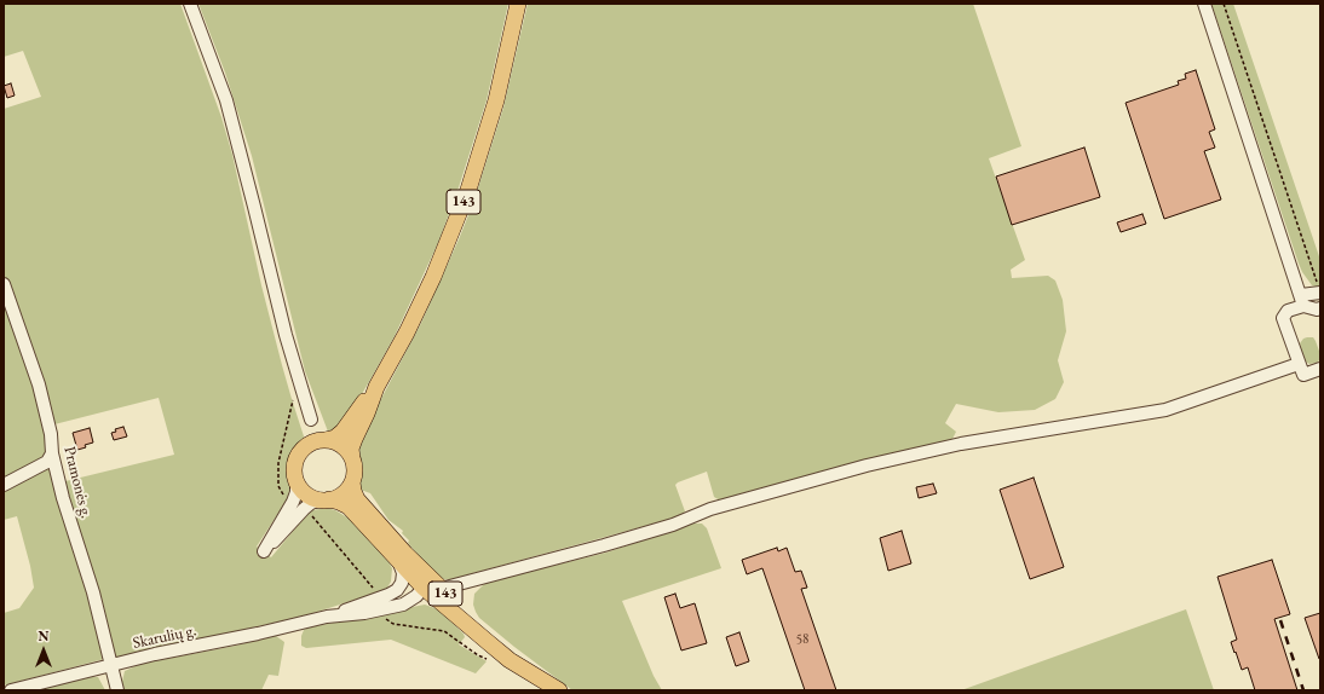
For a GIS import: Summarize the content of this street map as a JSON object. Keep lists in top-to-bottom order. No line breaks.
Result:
{"streets":{"main road":["143"],"street":["Pramonės g.","Skarulių g."]},"crossings":[["143","Skarulių g."],["Pramonės g.","Skarulių g."]],"house_numbers":["58"],"north":"top"}
